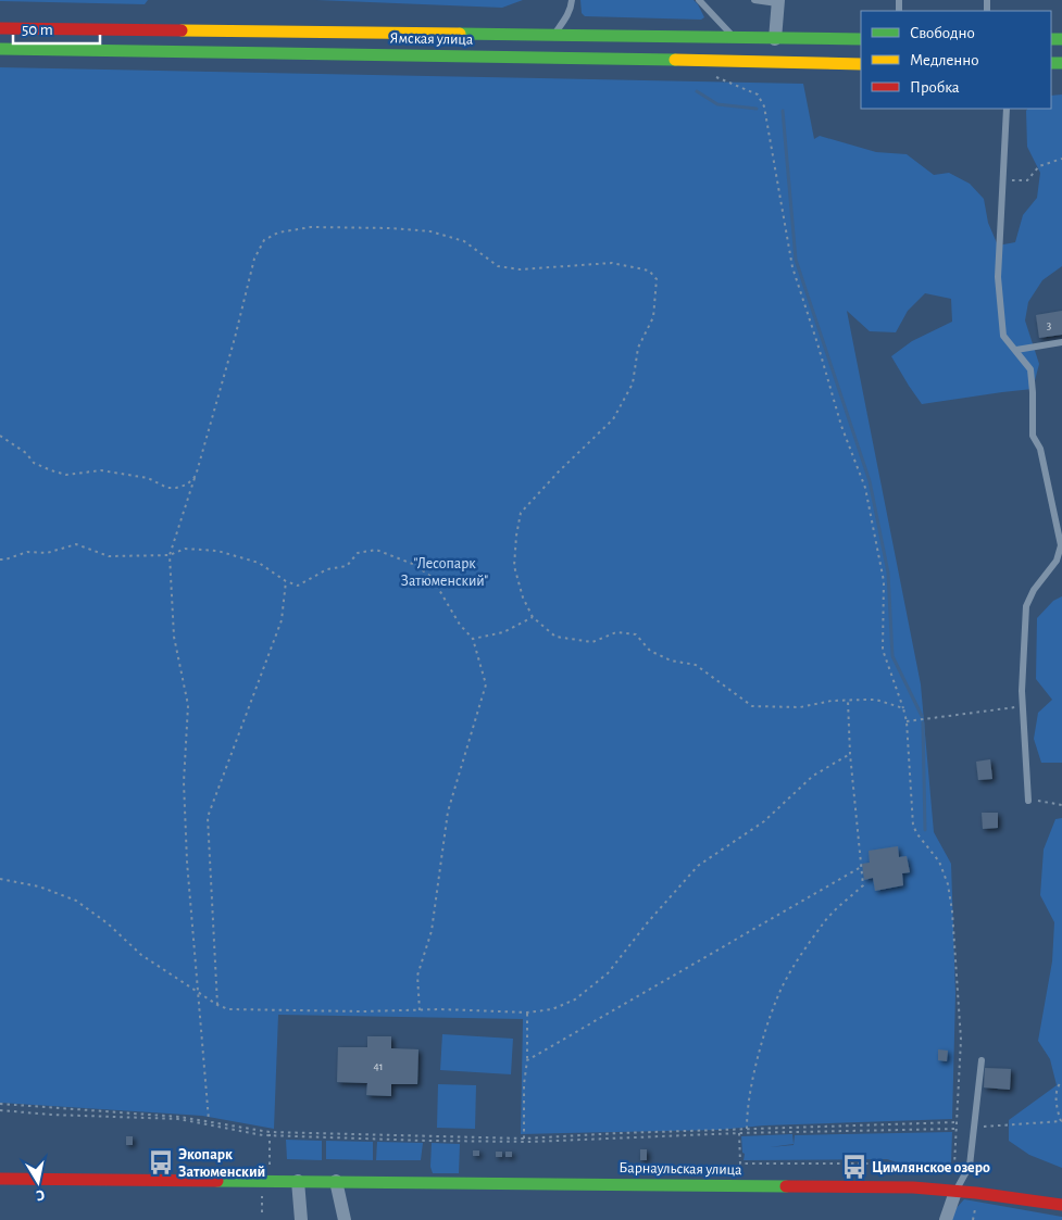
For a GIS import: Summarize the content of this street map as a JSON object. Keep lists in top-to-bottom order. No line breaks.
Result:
{"streets":{"main road":["Ямская улица","Барнаульская улица"]},"parks":["\"Лесопарк Затюменский\""],"places":{"bus stop":["Экопарк Затюменский","Цимлянское озеро"]},"house_numbers":["3","41"],"legend":["Свободно","Медленно","Пробка"],"scale_bar":"50 m","north":"bottom"}
